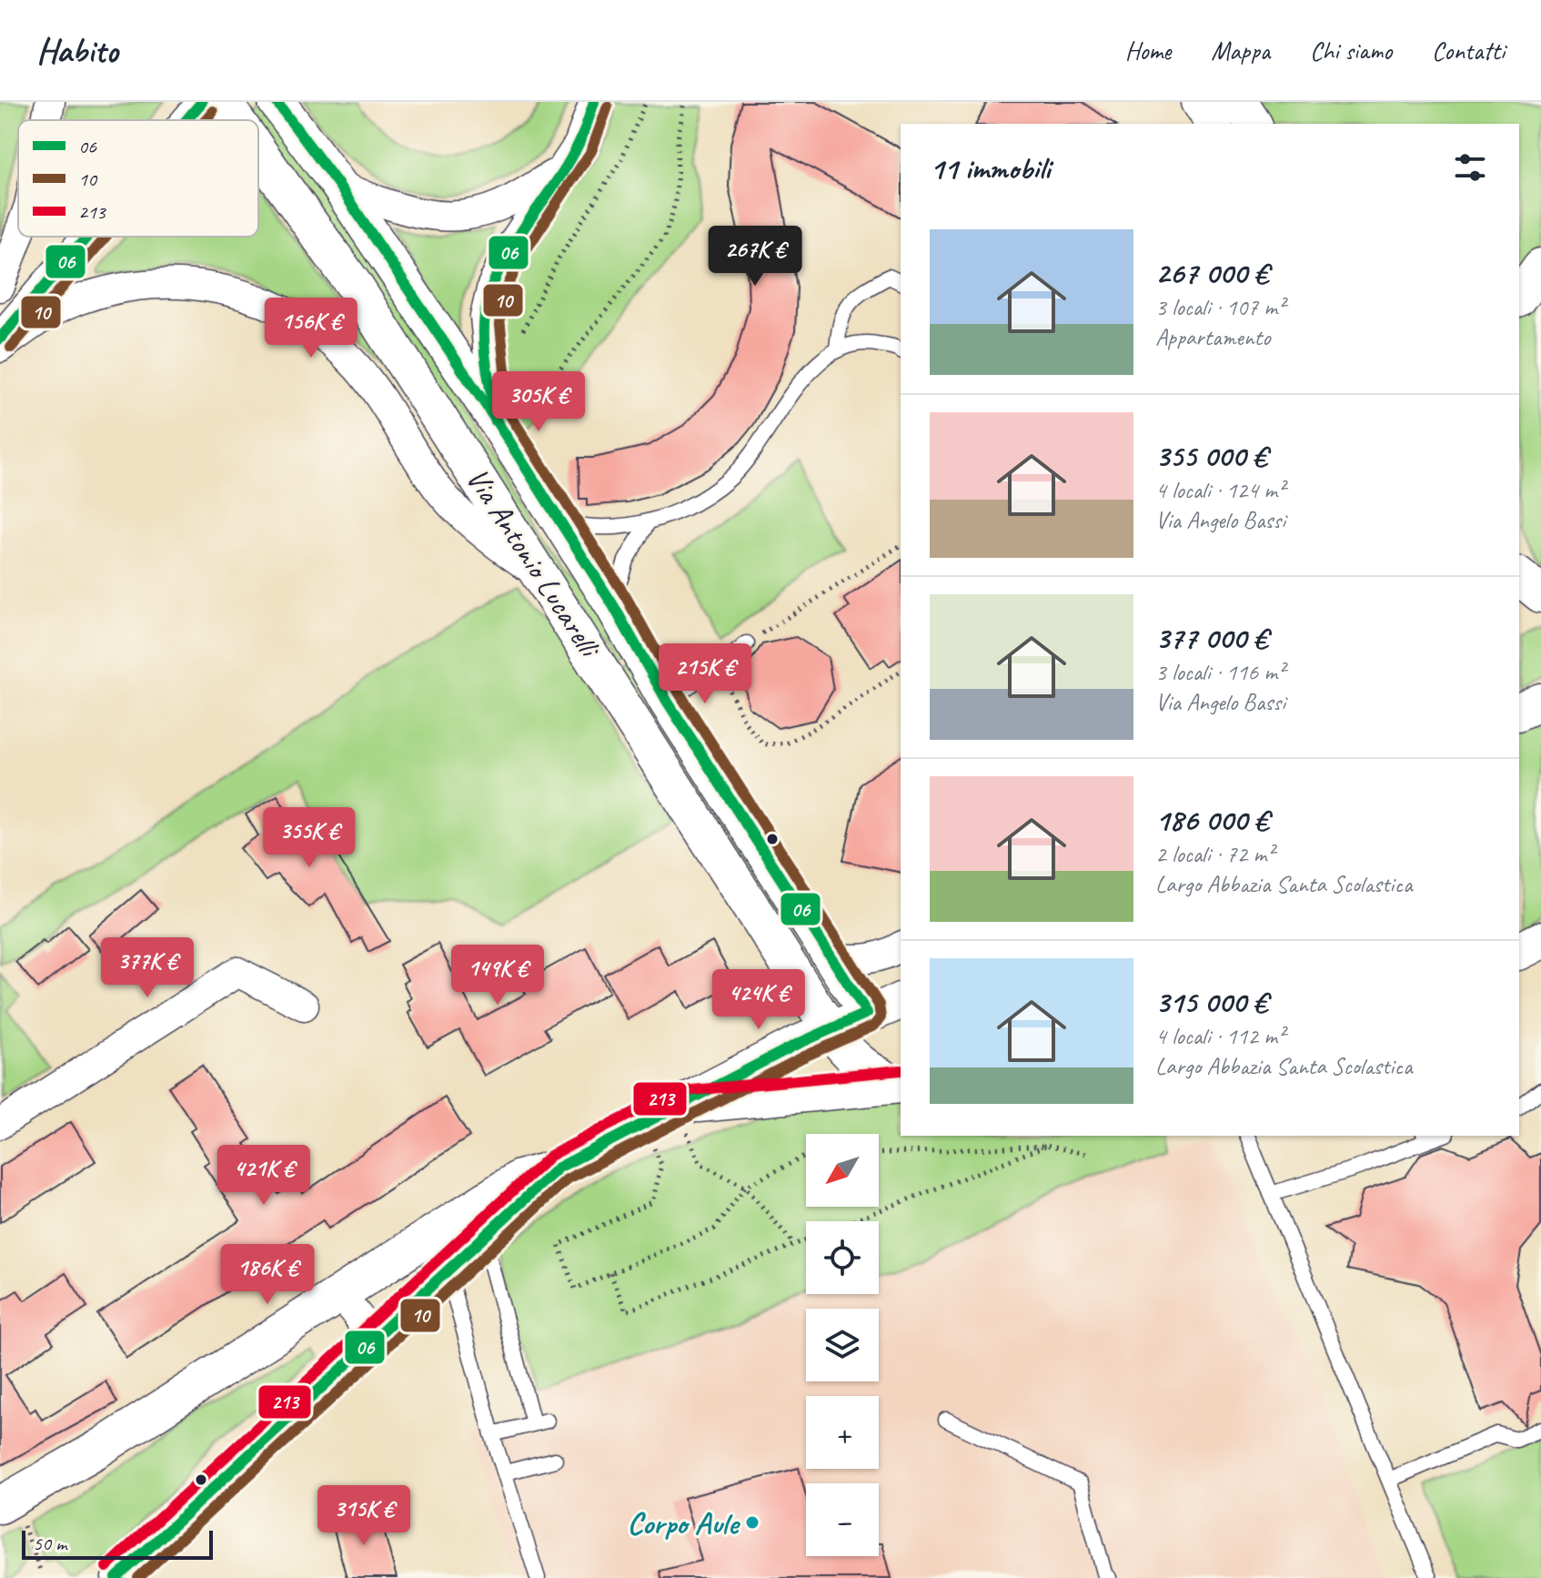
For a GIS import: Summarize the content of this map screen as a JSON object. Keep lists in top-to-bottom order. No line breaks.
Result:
{"streets":{"street":["Via Antonio Lucarelli"]},"places":["Corpo Aule"],"lines":["transit line 06","transit line 10","transit line 213"],"legend":["06","10","213"],"scale_bar":"50 m","north":"bottom left","page":{"header":"Habito","nav":["Home","Mappa","Chi siamo","Contatti"],"heading":"11 immobili","list":[{"name":"267 000 €","note":"3 locali · 107 m² · Appartamento"},{"name":"355 000 €","note":"4 locali · 124 m² · Via Angelo Bassi"},{"name":"377 000 €","note":"3 locali · 116 m² · Via Angelo Bassi"},{"name":"186 000 €","note":"2 locali · 72 m² · Largo Abbazia Santa Scolastica"},{"name":"315 000 €","note":"4 locali · 112 m² · Largo Abbazia Santa Scolastica"}],"price":["267K €","156K €","305K €","215K €","355K €","377K €","149K €","424K €","421K €","186K €","315K €"],"map_buttons":["+","−"],"scale":"50 m"}}
